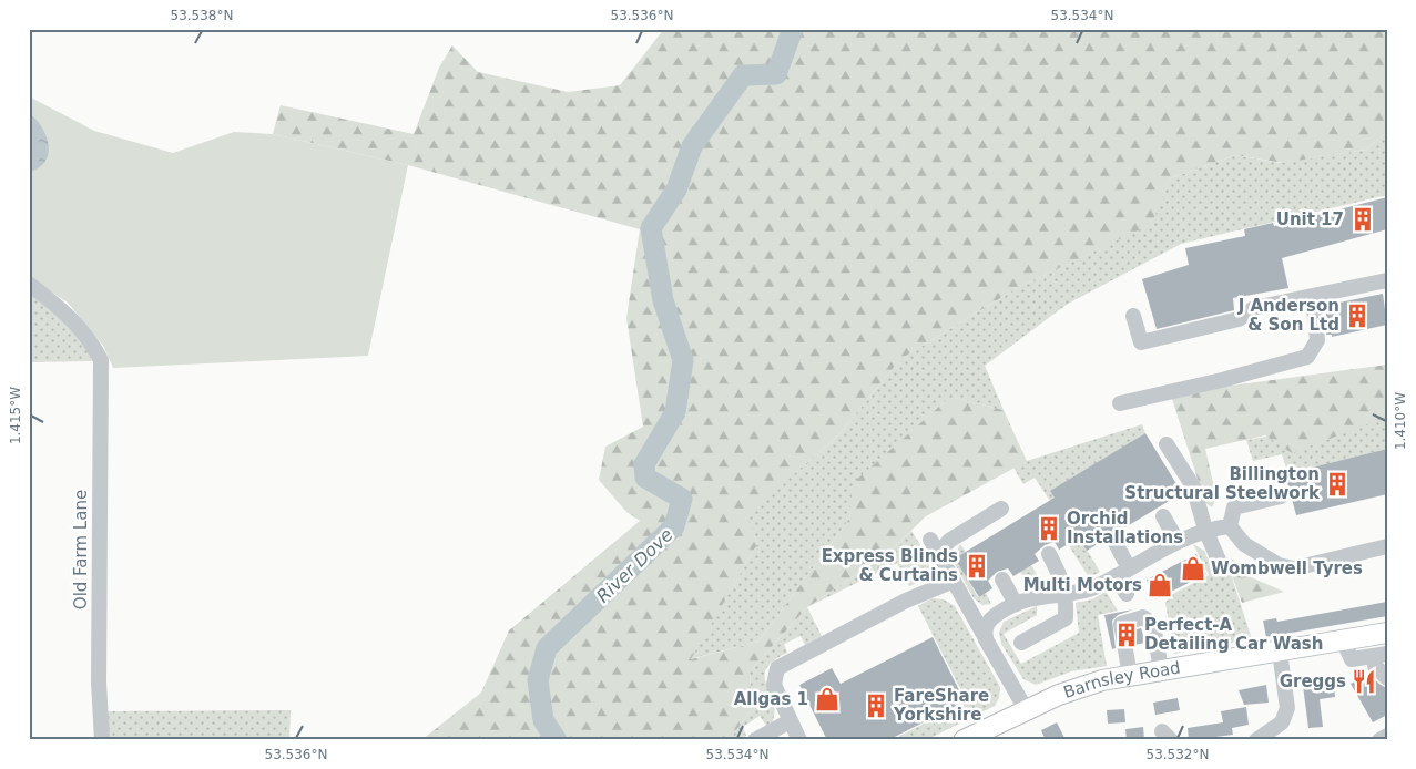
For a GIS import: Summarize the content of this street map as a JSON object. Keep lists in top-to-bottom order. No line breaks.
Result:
{"streets":{"main road":["Barnsley Road"],"street":["Old Farm Lane"]},"water":["River Dove"],"places":{"building":["Unit 17","J Anderson & Son Ltd","Billington Structural Steelwork","Orchid Installations","Express Blinds & Curtains","Perfect-A Detailing Car Wash","FareShare Yorkshire"],"shop":["Wombwell Tyres","Multi Motors","Allgas 1"],"restaurant":["Greggs"]},"coordinates":["53.538°N","53.536°N","53.534°N","1.415°W","1.410°W","53.532°N"]}
